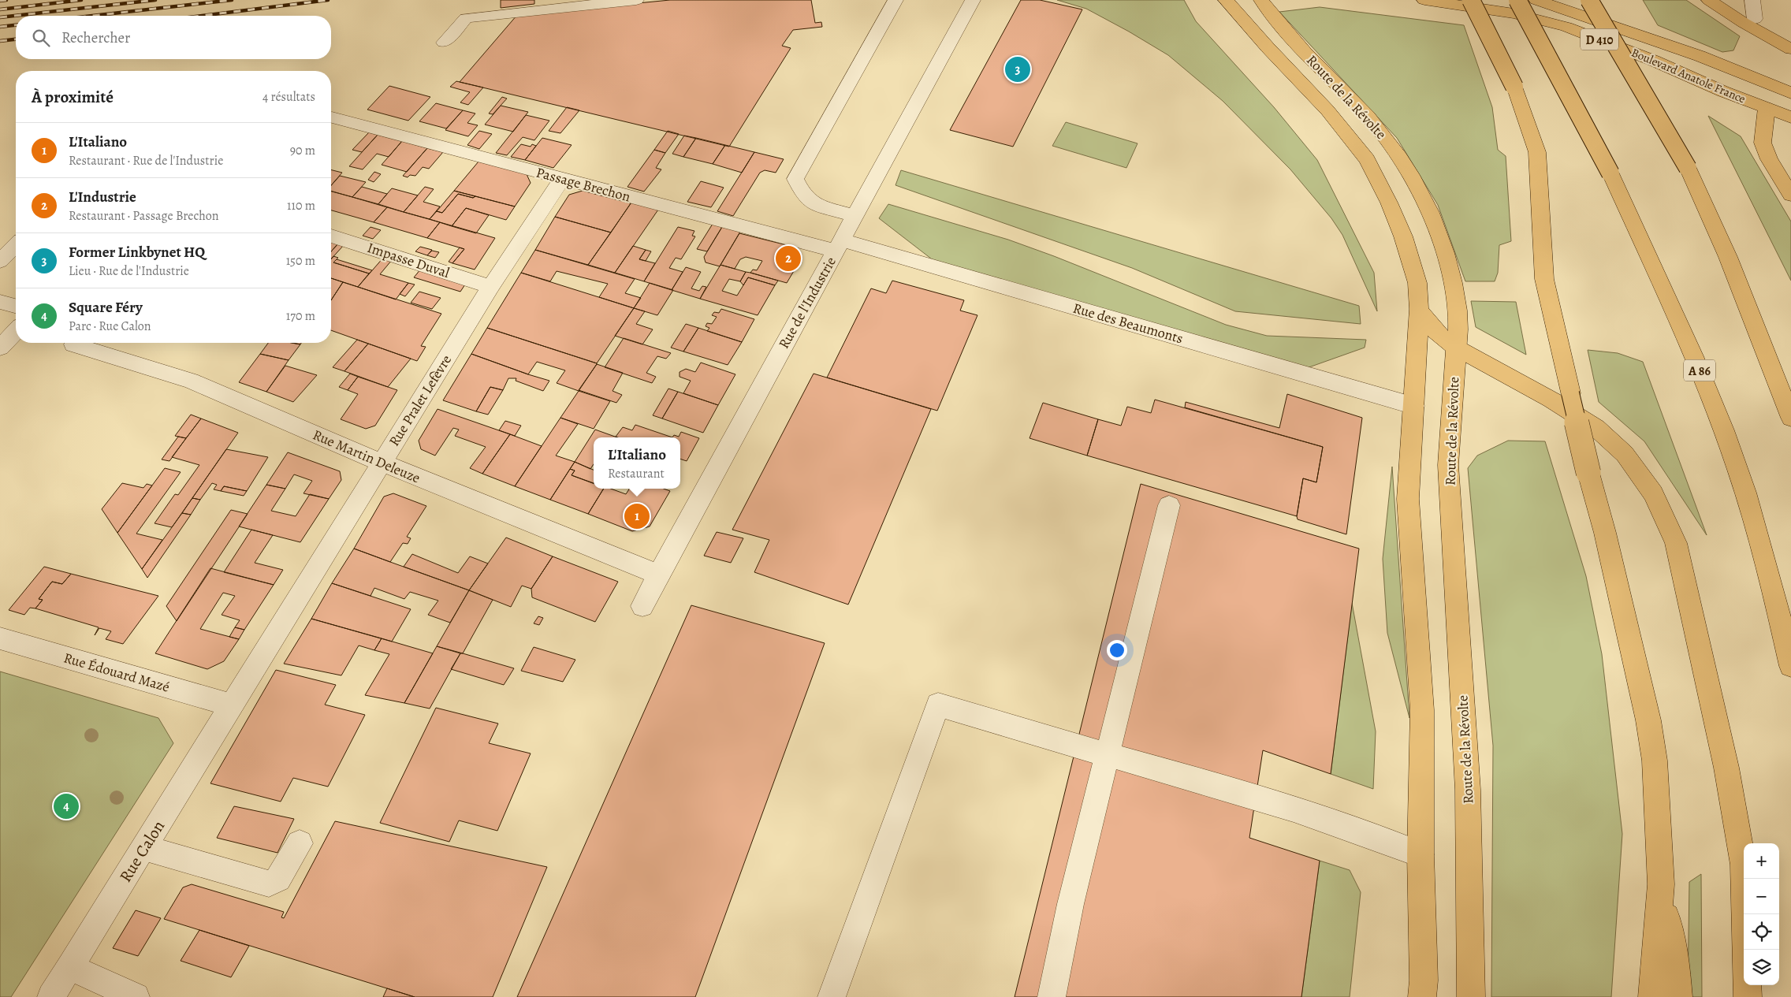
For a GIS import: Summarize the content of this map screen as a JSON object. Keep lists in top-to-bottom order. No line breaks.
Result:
{"streets":{"main road":["D 410","Boulevard Anatole France","Route de la Révolte","A 86"],"street":["Passage Brechon","Impasse Duval","Rue de l'Industrie","Rue des Beaumonts","Rue Pralet Lefèvre","Rue Martin Deleuze","Rue Édouard Mazé","Rue Calon"]},"crossings":[["Route de la Révolte","Rue des Beaumonts"],["Passage Brechon","Rue de l'Industrie"],["Passage Brechon","Rue des Beaumonts"],["Passage Brechon","Rue Pralet Lefèvre"],["Impasse Duval","Rue Pralet Lefèvre"],["Rue de l'Industrie","Rue des Beaumonts"],["Rue de l'Industrie","Rue Martin Deleuze"],["Rue Pralet Lefèvre","Rue Martin Deleuze"],["Rue Pralet Lefèvre","Rue Édouard Mazé"],["Rue Pralet Lefèvre","Rue Calon"],["Rue Édouard Mazé","Rue Calon"]],"page":{"search":"Rechercher","pins":["3","2","1","4"],"heading":["À proximité","4 résultats"],"list":[{"mark":"1","name":"L'Italiano","note":"Restaurant · Rue de l'Industrie","value":"90 m"},{"mark":"2","name":"L'Industrie","note":"Restaurant · Passage Brechon","value":"110 m"},{"mark":"3","name":"Former Linkbynet HQ","note":"Lieu · Rue de l'Industrie","value":"150 m"},{"mark":"4","name":"Square Féry","note":"Parc · Rue Calon","value":"170 m"}],"popup":["L'Italiano","Restaurant"],"map_buttons":["+","−"]}}
